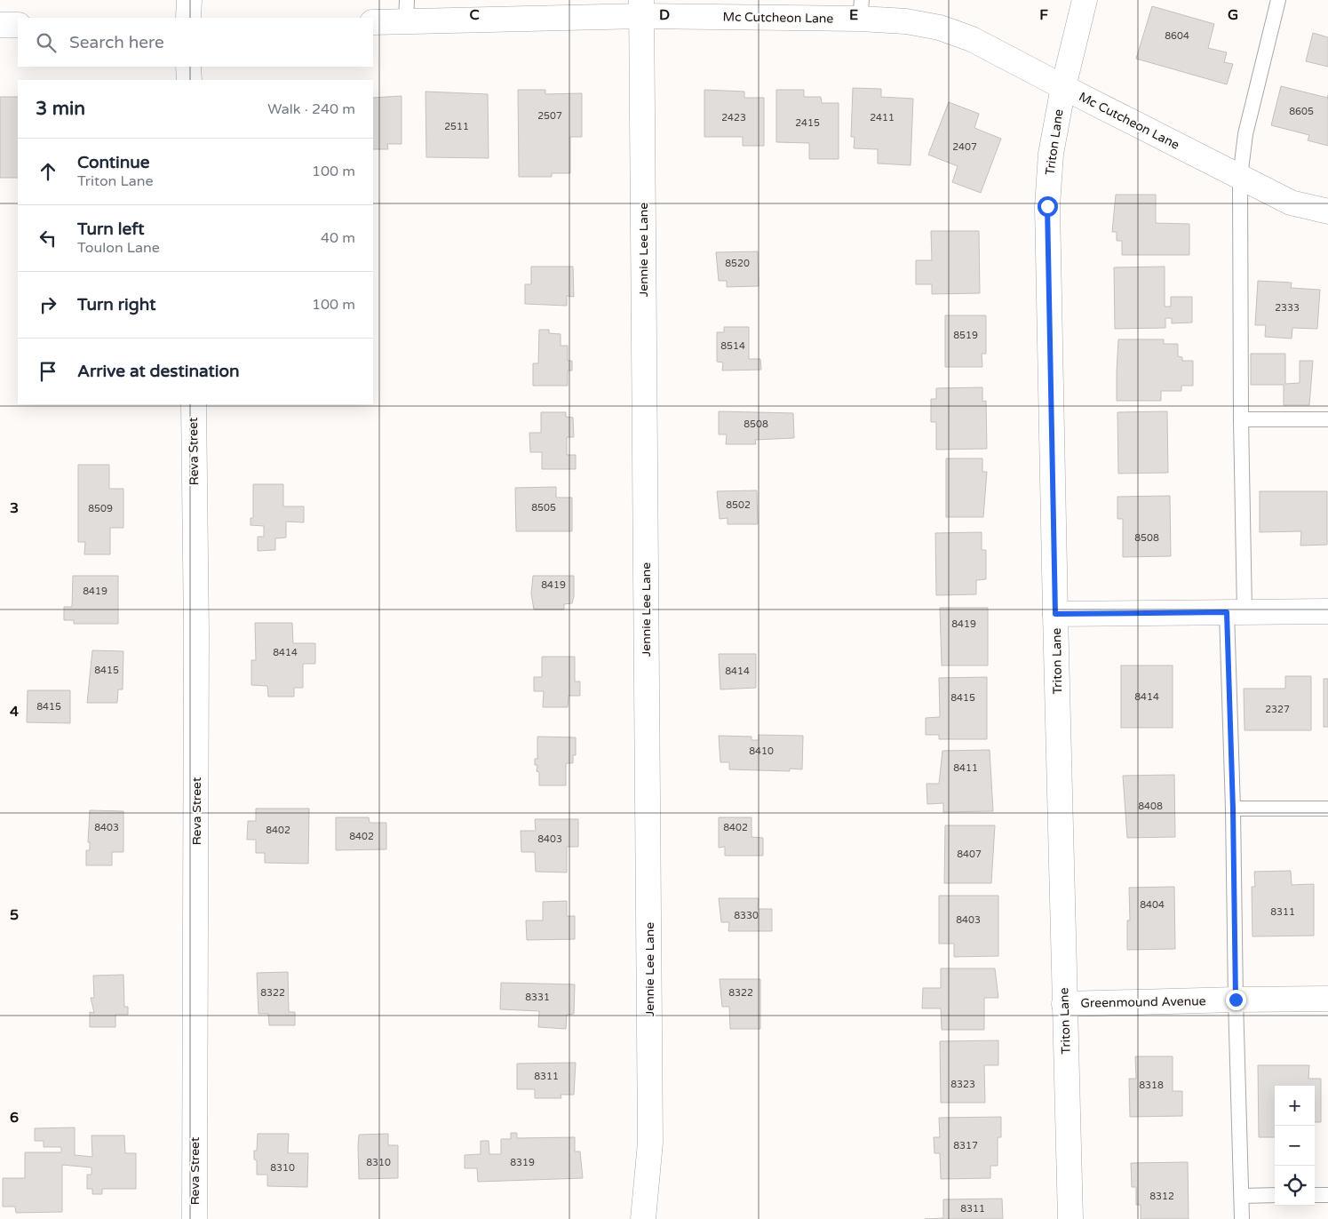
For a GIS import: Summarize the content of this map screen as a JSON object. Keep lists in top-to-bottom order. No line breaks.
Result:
{"streets":{"street":["Mc Cutcheon Lane","Triton Lane","Jennie Lee Lane","Reva Street","Greenmound Avenue"]},"crossings":[["Mc Cutcheon Lane","Triton Lane"],["Mc Cutcheon Lane","Jennie Lee Lane"],["Triton Lane","Greenmound Avenue"]],"house_numbers":["8604","8605","2507","2423","2411","2415","2511","2407","8520","2333","8519","8514","8508","8502","8505","8509","8508","8419","8419","8419","8414","8415","8414","8414","8415","8415","2327","8410","8411","8408","8403","8402","8402","8402","8403","8407","8404","8311","8330","8403","8322","8322","8331","8311","8323","8318","8317","8310","8319","8310","8312","8311"],"page":{"search":"Search here","heading":["3 min","Walk · 240 m"],"list":[["Continue","Triton Lane","100 m"],["Turn left","Toulon Lane","40 m"],["Turn right","100 m"],"Arrive at destination"],"map_buttons":["+","−"]},"grid":{"columns":["C","D","E","F","G"],"rows":["3","4","5","6"]}}
